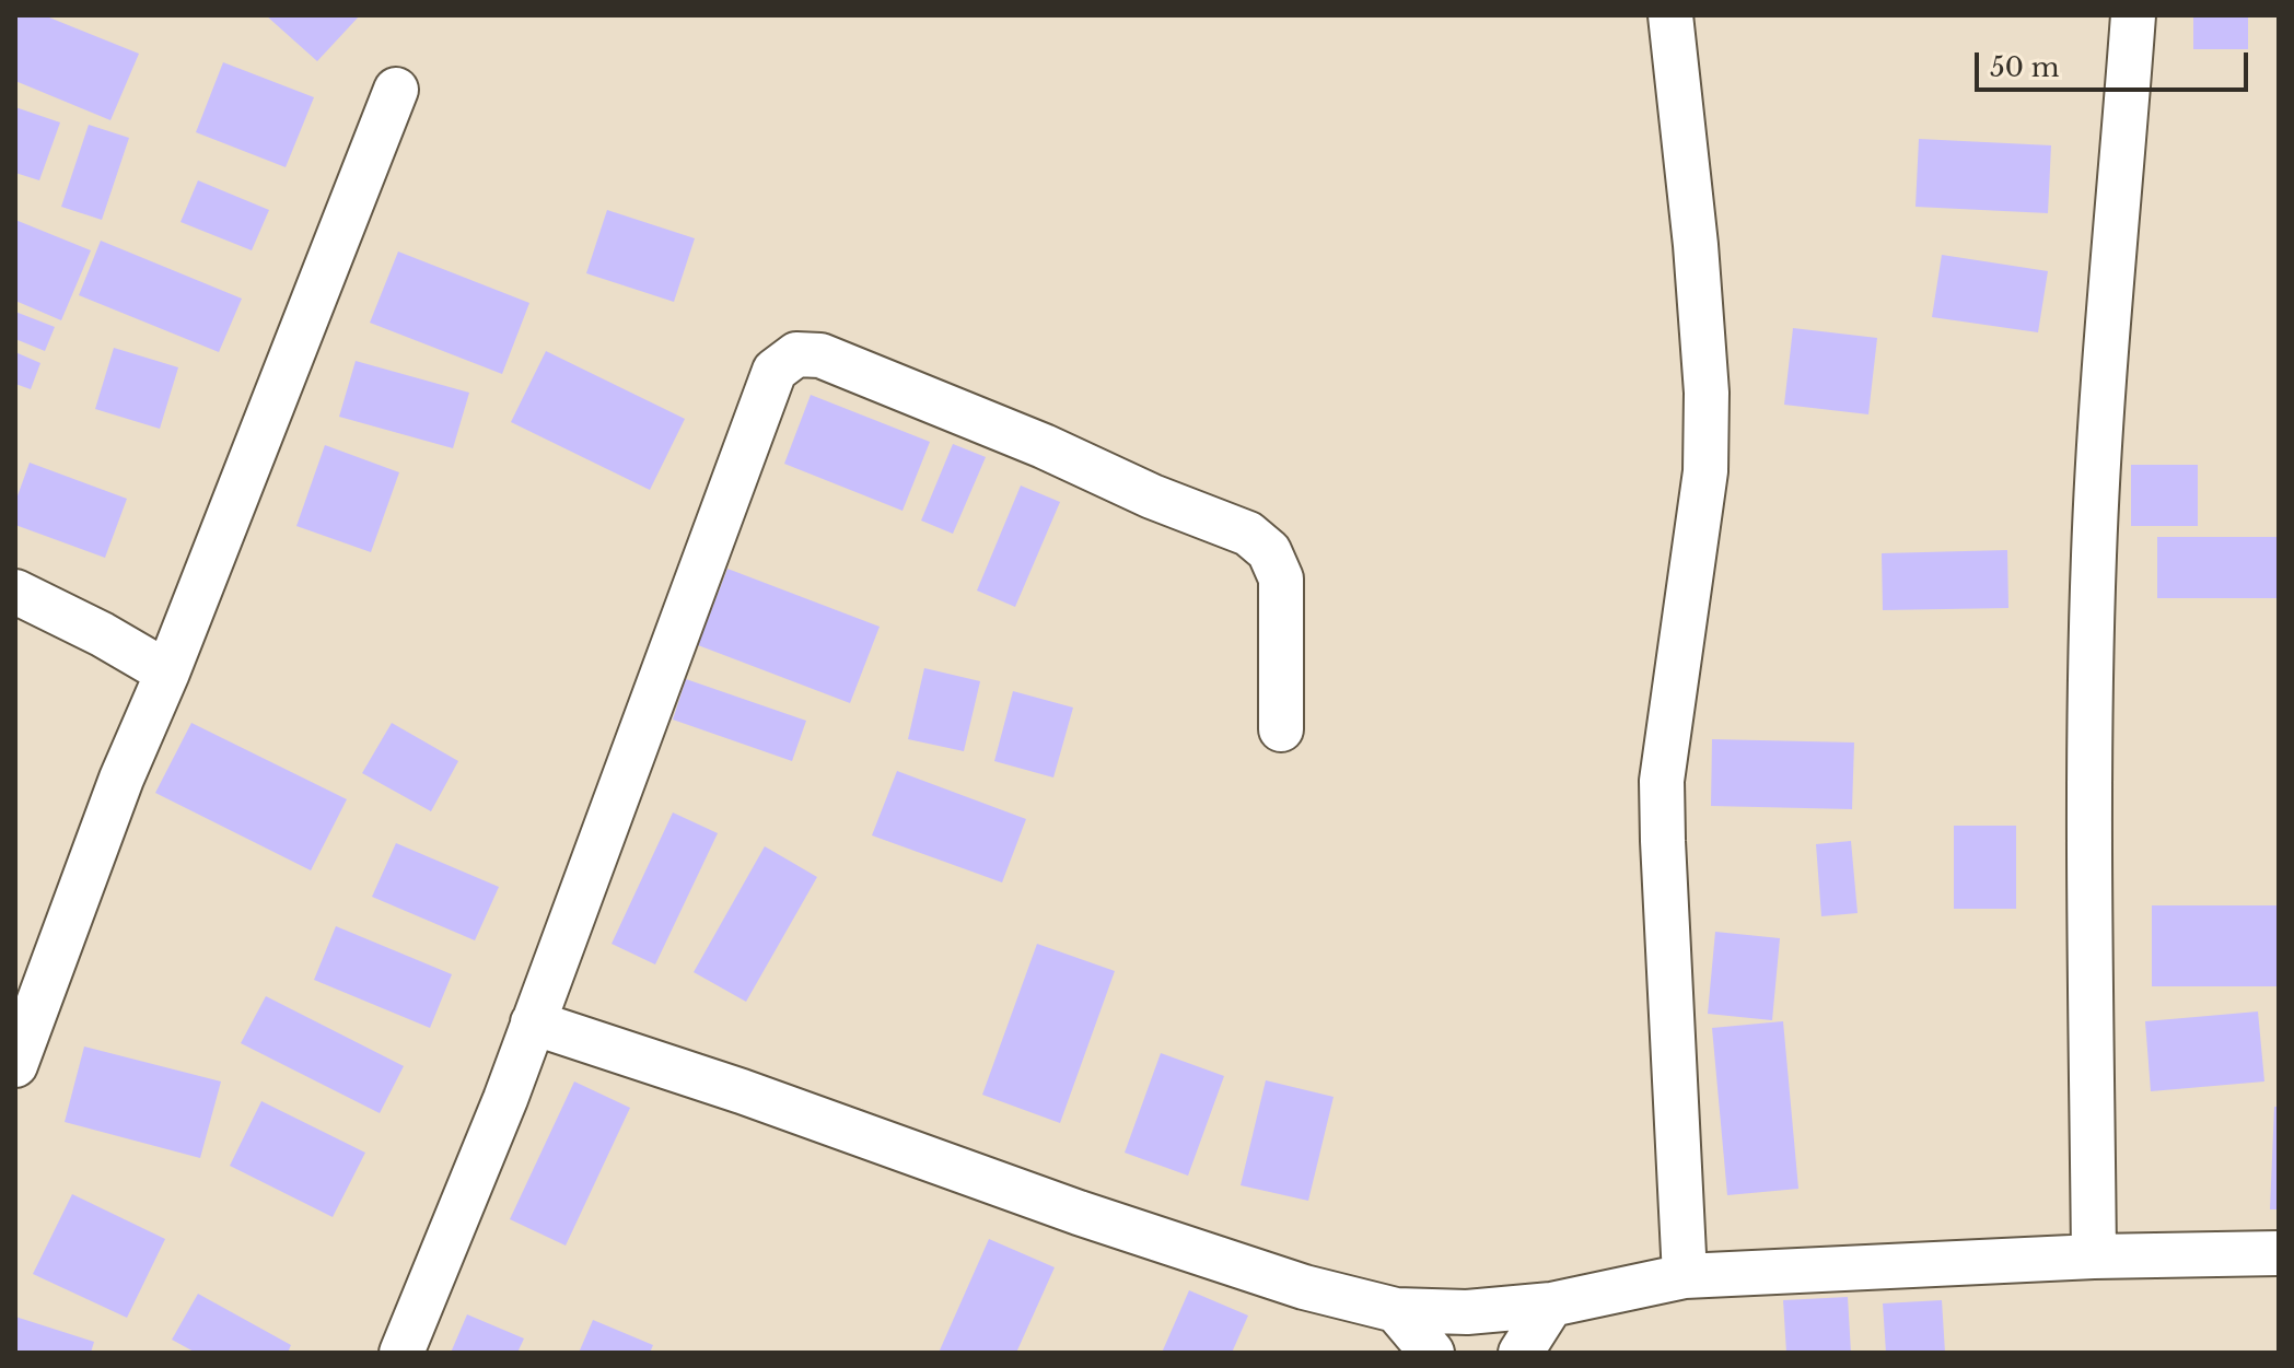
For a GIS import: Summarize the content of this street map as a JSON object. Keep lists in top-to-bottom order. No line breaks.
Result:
{"scale_bar":"50 m"}
